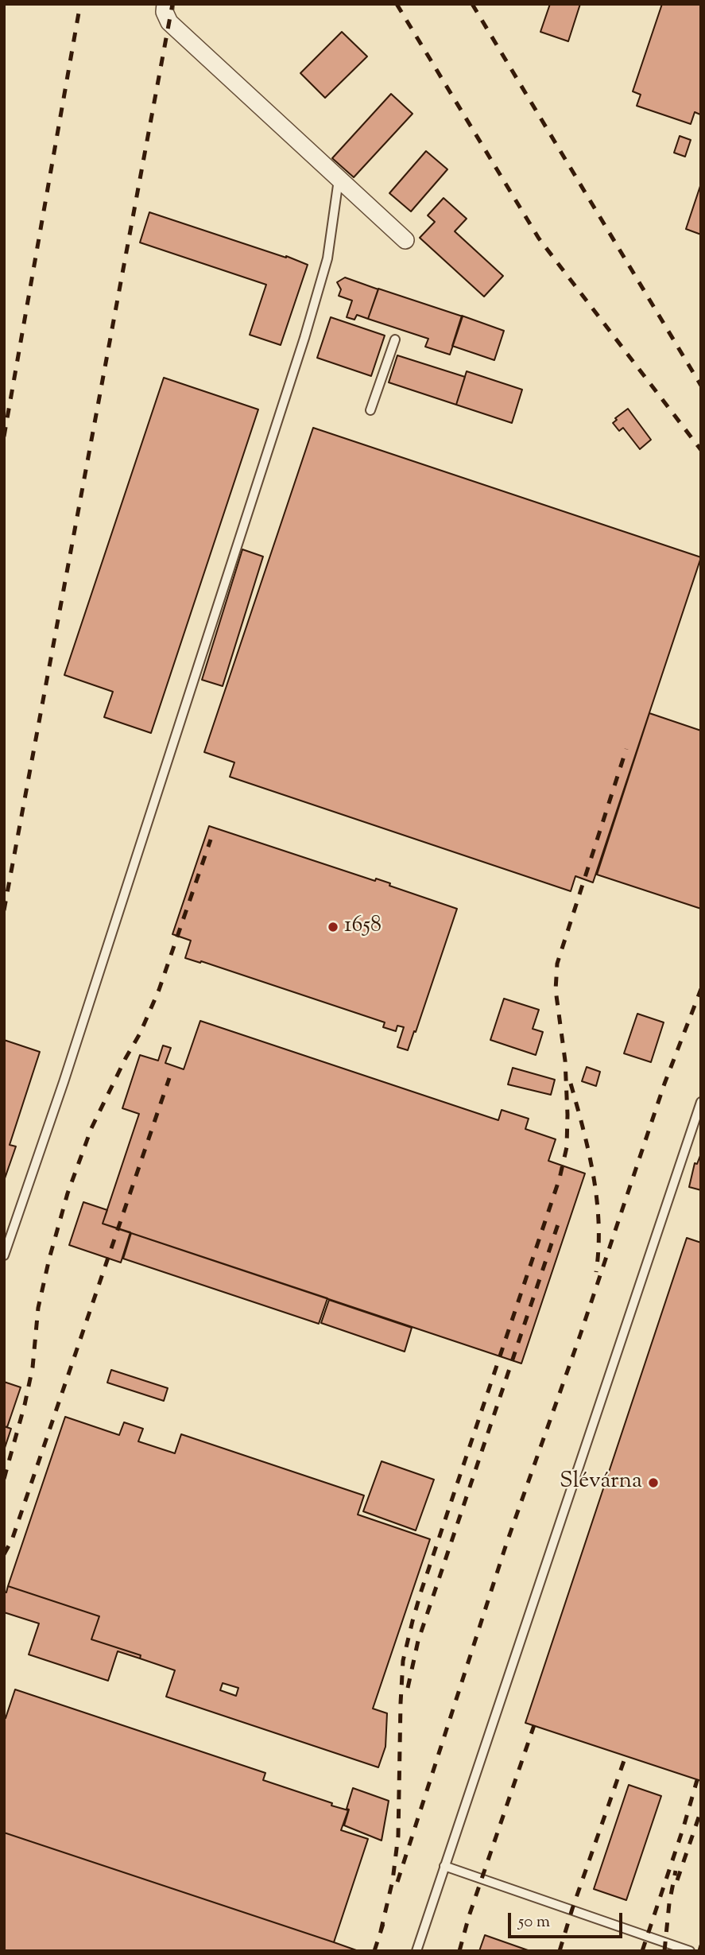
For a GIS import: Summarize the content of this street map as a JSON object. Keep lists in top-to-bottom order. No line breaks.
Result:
{"places":["1658","Slévárna"],"scale_bar":"50 m"}
